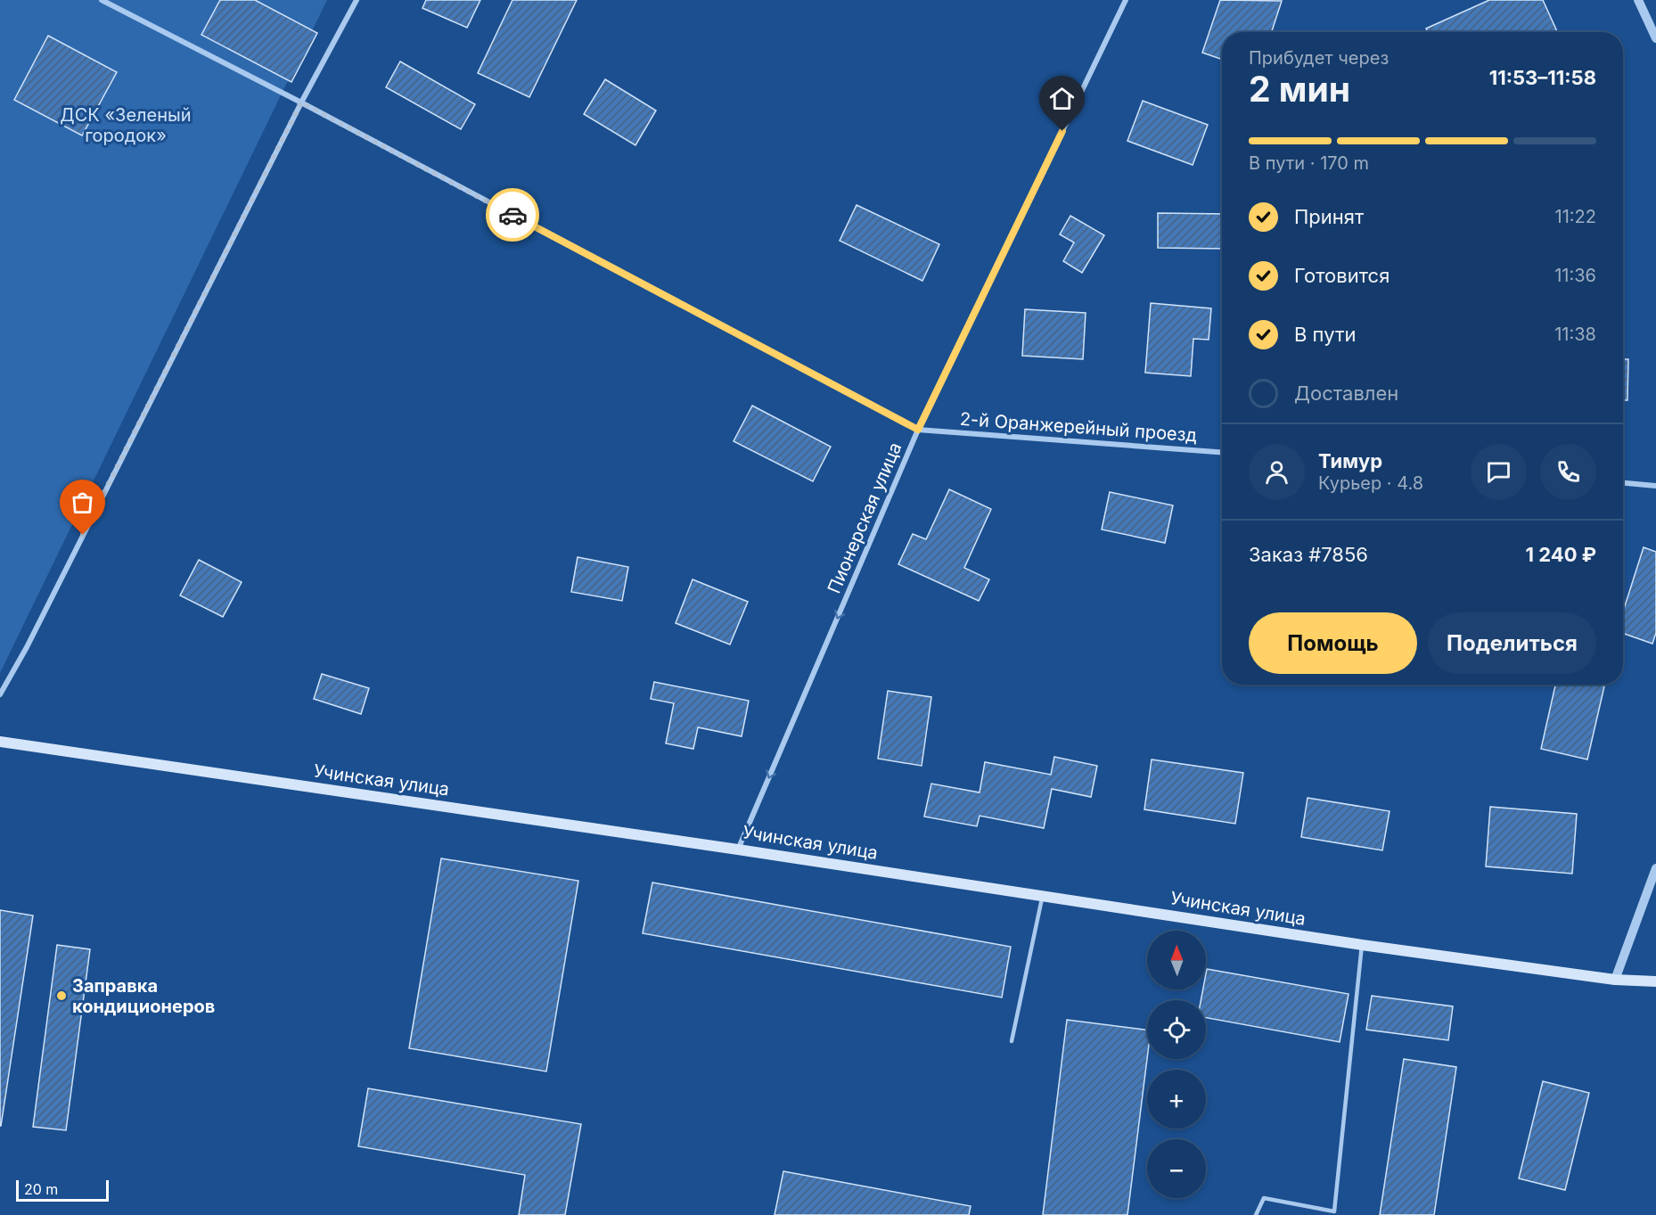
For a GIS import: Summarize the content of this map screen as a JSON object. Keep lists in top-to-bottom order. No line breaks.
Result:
{"streets":{"main road":["Учинская улица"],"street":["2-й Оранжерейный проезд","Пионерская улица"]},"crossings":[["2-й Оранжерейный проезд","Пионерская улица"],["Пионерская улица","Учинская улица"]],"one_way":["Пионерская улица"],"parks":["ДСК «Зеленый городок»"],"places":["Заправка кондиционеров"],"scale_bar":"20 m","north":"top","page":{"heading":["2 мин","Прибудет через","11:53–11:58"],"panel":["Тимур","Курьер · 4.8","Заказ #7856","1 240 ₽"],"bar":"В пути · 170 m","list":[["Принят","11:22"],["Готовится","11:36"],["В пути","11:38"],"Доставлен"],"buttons":["Помощь","Поделиться"],"map_buttons":["+","−"],"scale":"20 m"}}
